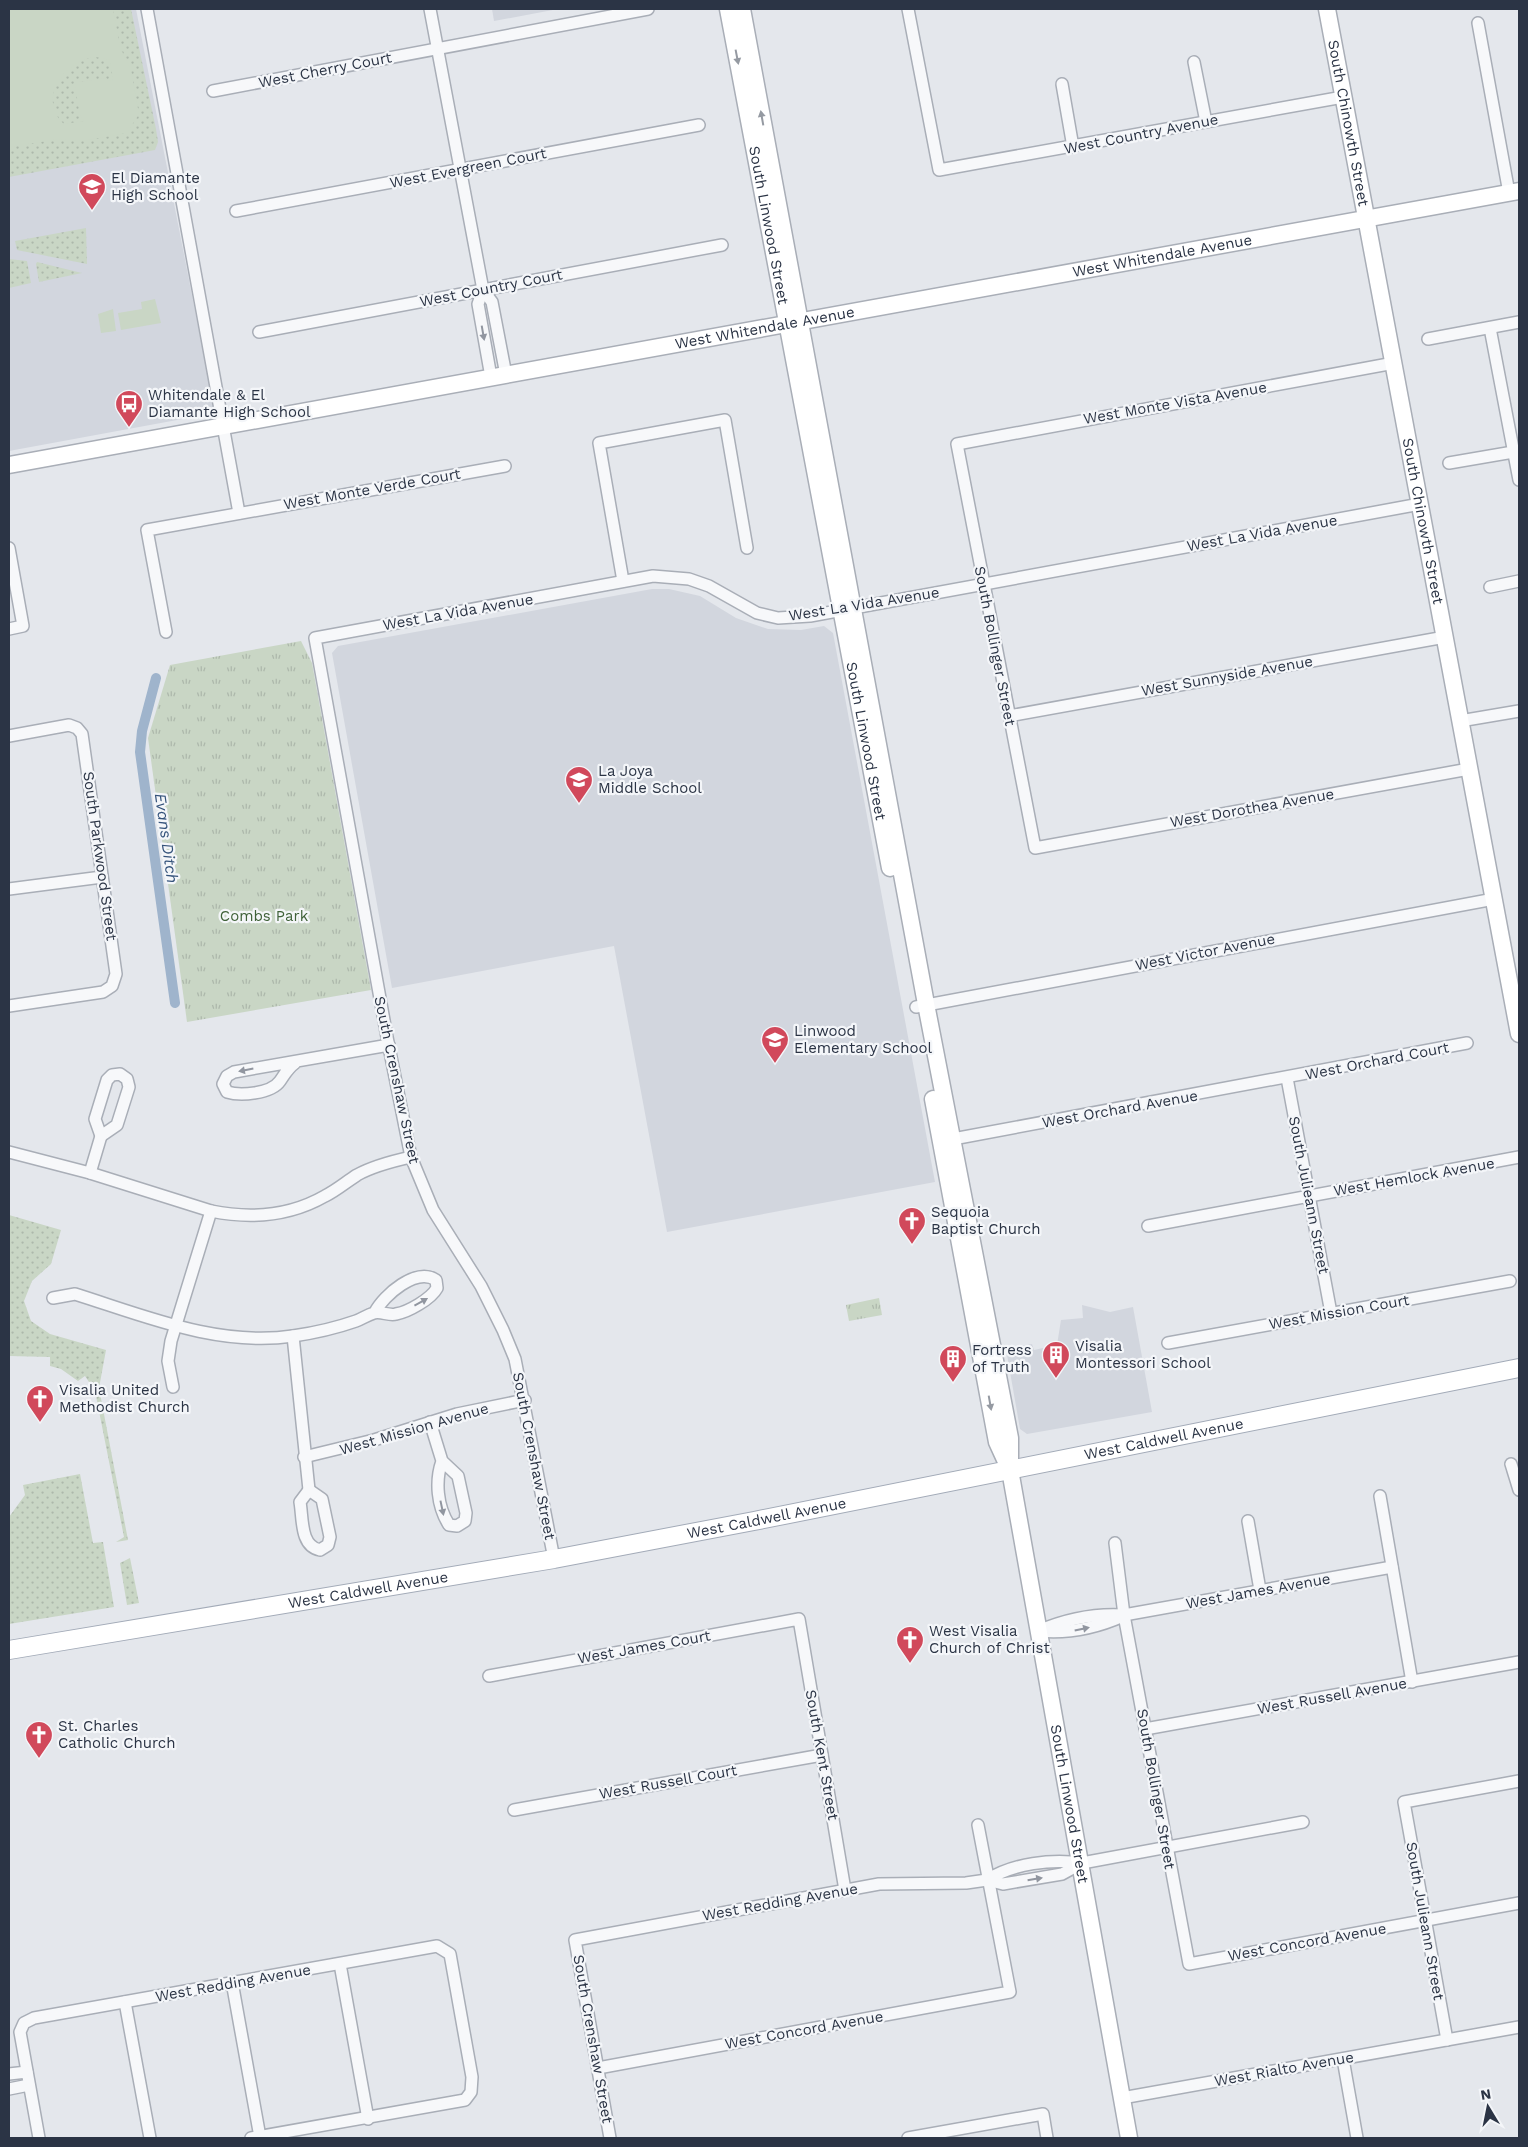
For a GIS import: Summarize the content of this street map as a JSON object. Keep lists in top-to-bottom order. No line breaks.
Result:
{"streets":{"main road":["West Caldwell Avenue"],"street":["West Cherry Court","South Chinowth Street","West Country Avenue","West Evergreen Court","South Linwood Street","West Whitendale Avenue","West Country Court","West Monte Vista Avenue","West Monte Verde Court","West La Vida Avenue","South Bollinger Street","West Sunnyside Avenue","West Dorothea Avenue","South Parkwood Street","West Victor Avenue","West Orchard Court","South Crenshaw Street","West Orchard Avenue","West Hemlock Avenue","South Julieann Street","West Mission Court","West Mission Avenue","West James Avenue","West James Court","West Russell Avenue","South Kent Street","West Russell Court","West Redding Avenue","West Concord Avenue","West Rialto Avenue"]},"crossings":[["South Chinowth Street","West Country Avenue"],["South Chinowth Street","West Whitendale Avenue"],["South Chinowth Street","West Monte Vista Avenue"],["South Chinowth Street","West La Vida Avenue"],["South Chinowth Street","West Sunnyside Avenue"],["South Chinowth Street","West Dorothea Avenue"],["South Chinowth Street","West Victor Avenue"],["South Linwood Street","West Whitendale Avenue"],["South Linwood Street","West La Vida Avenue"],["South Linwood Street","West Victor Avenue"],["South Linwood Street","West Orchard Avenue"],["South Linwood Street","West Caldwell Avenue"],["South Linwood Street","West James Avenue"],["South Linwood Street","West Redding Avenue"],["South Linwood Street","West Rialto Avenue"],["West Monte Vista Avenue","South Bollinger Street"],["West La Vida Avenue","South Bollinger Street"],["West La Vida Avenue","South Crenshaw Street"],["South Bollinger Street","West Sunnyside Avenue"],["South Bollinger Street","West Dorothea Avenue"],["South Bollinger Street","West James Avenue"],["South Bollinger Street","West Russell Avenue"],["South Bollinger Street","West Redding Avenue"],["South Bollinger Street","West Concord Avenue"],["West Orchard Court","West Orchard Avenue"],["West Orchard Court","South Julieann Street"],["South Crenshaw Street","West Mission Avenue"],["South Crenshaw Street","West Caldwell Avenue"],["South Crenshaw Street","West Redding Avenue"],["South Crenshaw Street","West Concord Avenue"],["West Orchard Avenue","South Julieann Street"],["West Hemlock Avenue","South Julieann Street"],["South Julieann Street","West Mission Court"],["South Julieann Street","West Concord Avenue"],["South Julieann Street","West Rialto Avenue"],["West James Court","South Kent Street"],["South Kent Street","West Russell Court"],["South Kent Street","West Redding Avenue"],["West Redding Avenue","West Concord Avenue"]],"water":["Evans Ditch"],"parks":["Combs Park"],"places":{"school or university":["El Diamante High School","La Joya Middle School","Linwood Elementary School"],"bus stop":["Whitendale & El Diamante High School"],"church":["Sequoia Baptist Church","Visalia United Methodist Church","West Visalia Church of Christ","St. Charles Catholic Church"],"building":["Visalia Montessori School","Fortress of Truth"]},"north":"top"}
